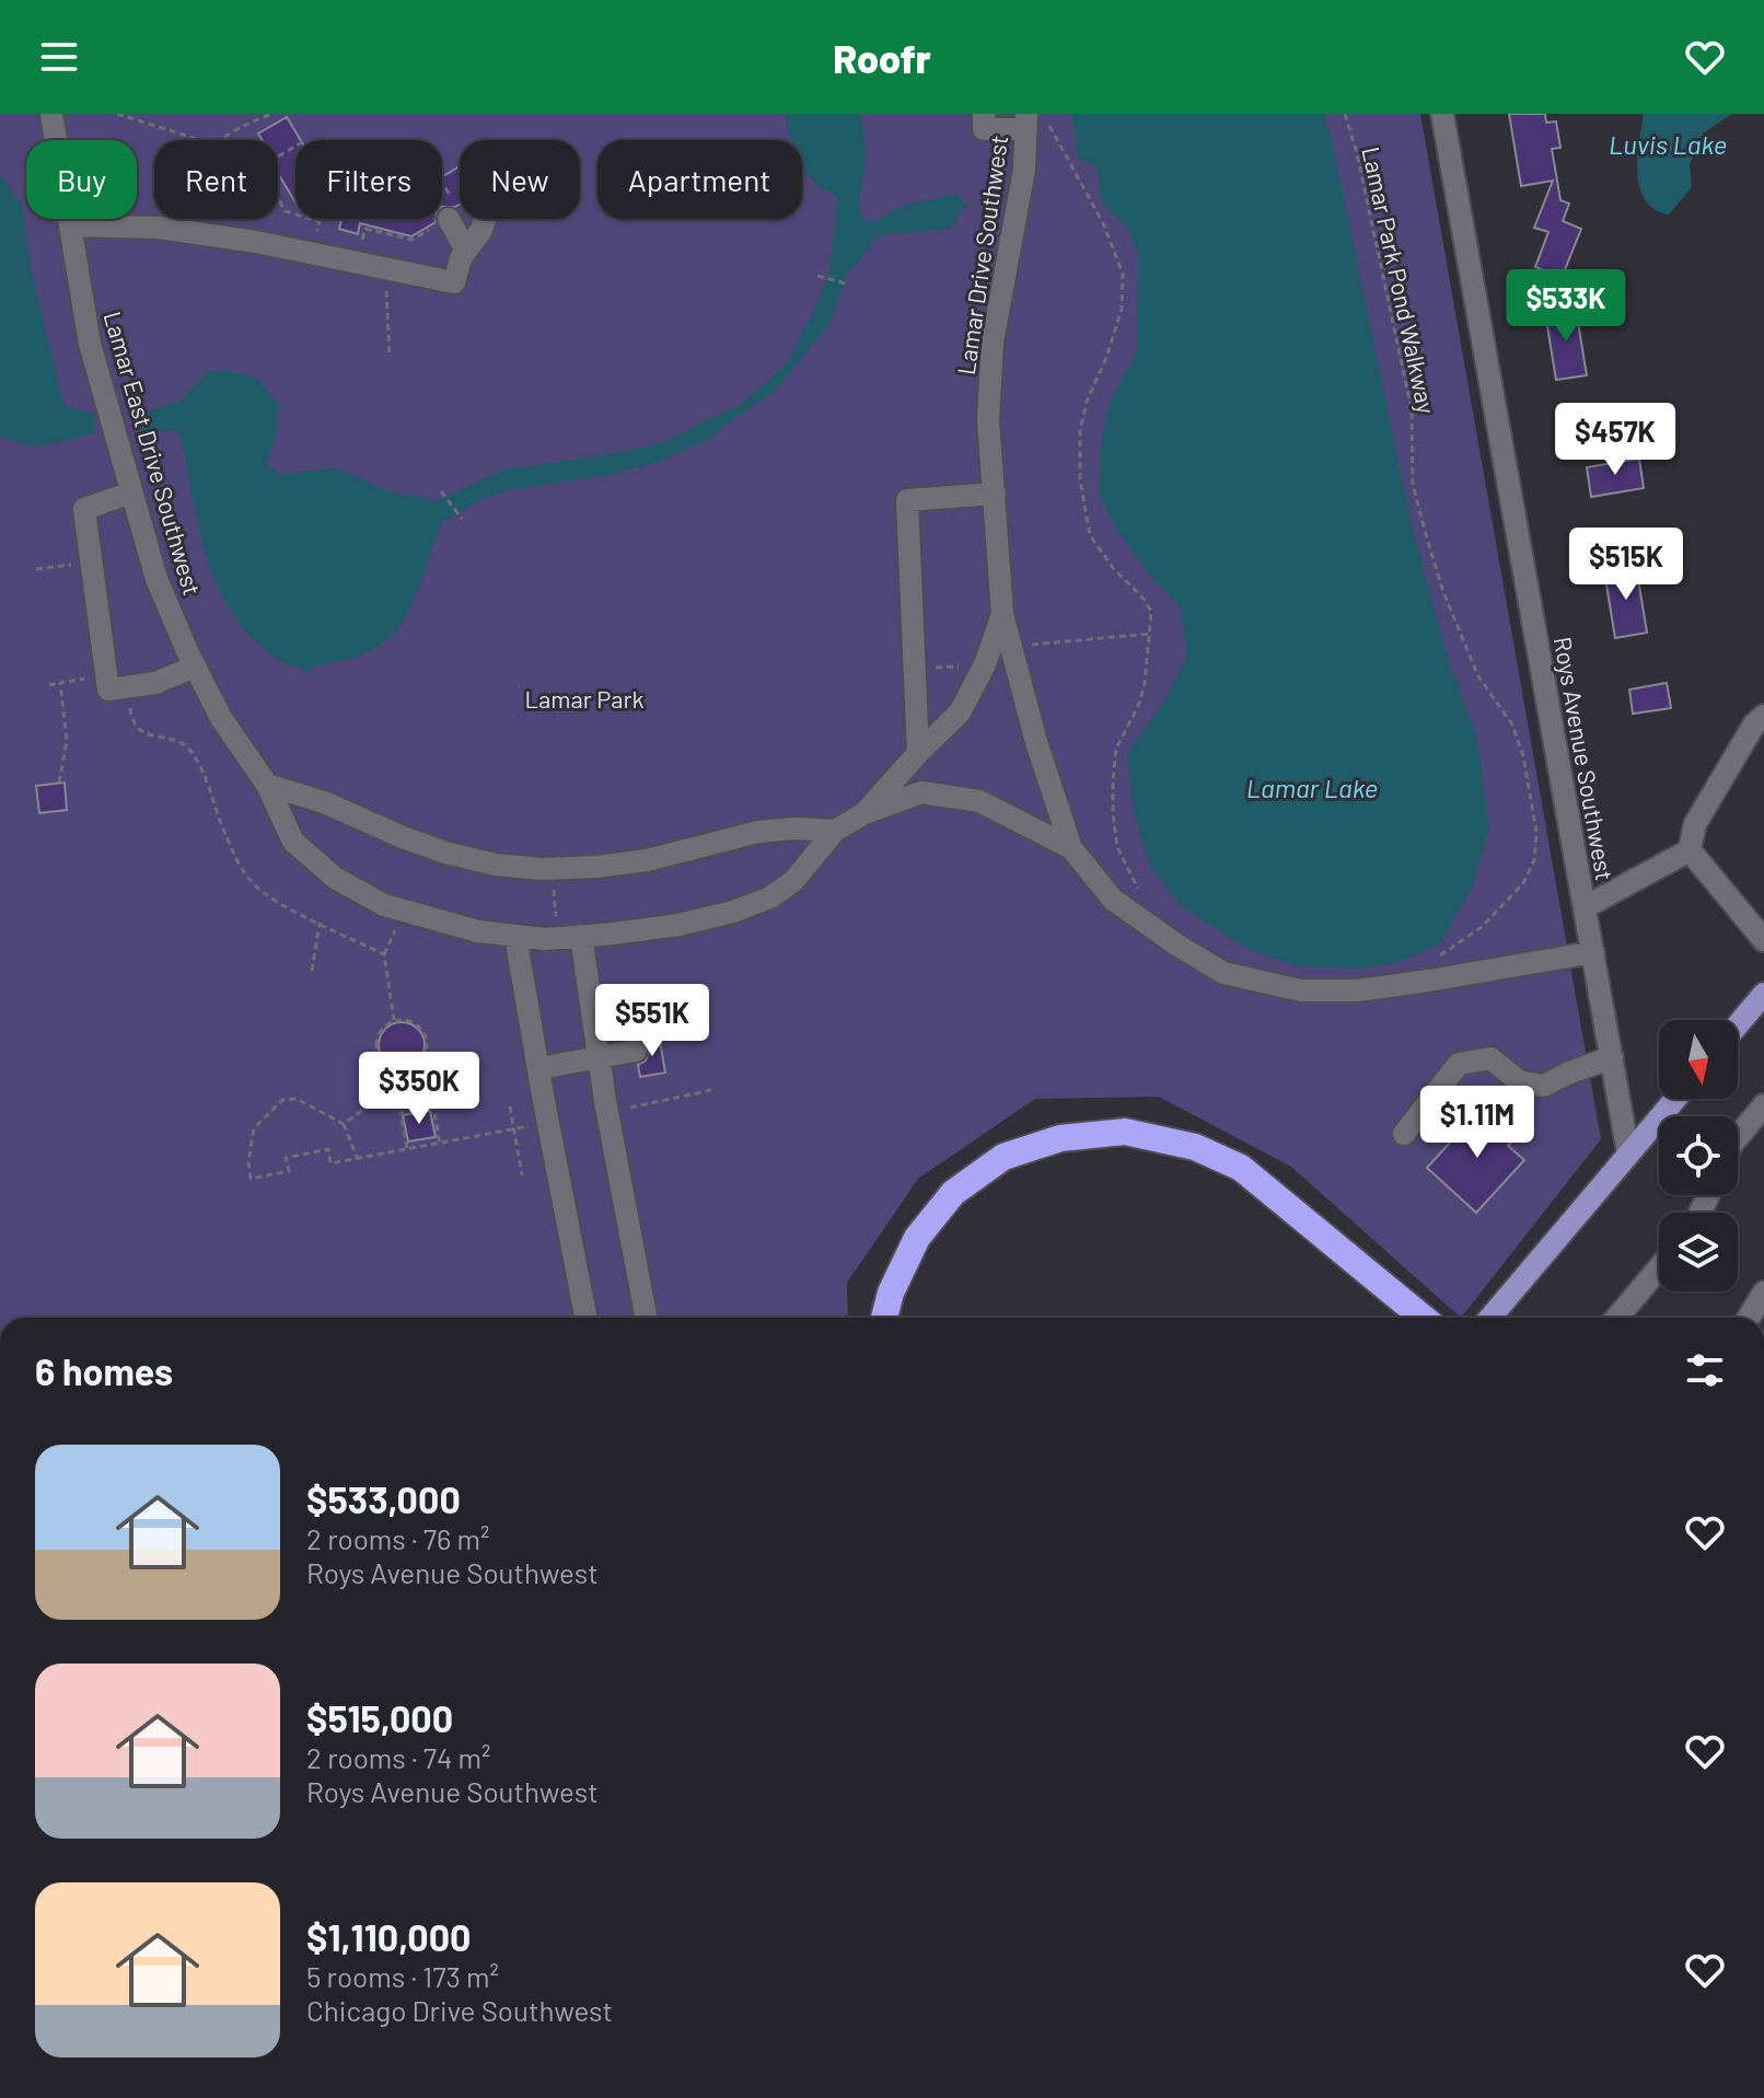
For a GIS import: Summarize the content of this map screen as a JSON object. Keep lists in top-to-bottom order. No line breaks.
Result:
{"streets":{"street":["Lamar Drive Southwest","Lamar East Drive Southwest","Roys Avenue Southwest"],"path":["Lamar Park Pond Walkway"]},"crossings":[["Lamar Drive Southwest","Lamar East Drive Southwest"],["Lamar Drive Southwest","Roys Avenue Southwest"]],"water":["Luvis Lake","Lamar Lake"],"parks":["Lamar Park"],"north":"bottom","page":{"header":"Roofr","chip":["Buy","Rent","Filters","New","Apartment"],"price":["$533K","$457K","$515K","$551K","$350K","$1.11M"],"heading":"6 homes","list":[{"name":"$533,000","note":"2 rooms · 76 m² · Roys Avenue Southwest"},{"name":"$515,000","note":"2 rooms · 74 m² · Roys Avenue Southwest"},{"name":"$1,110,000","note":"5 rooms · 173 m² · Chicago Drive Southwest"}]}}
